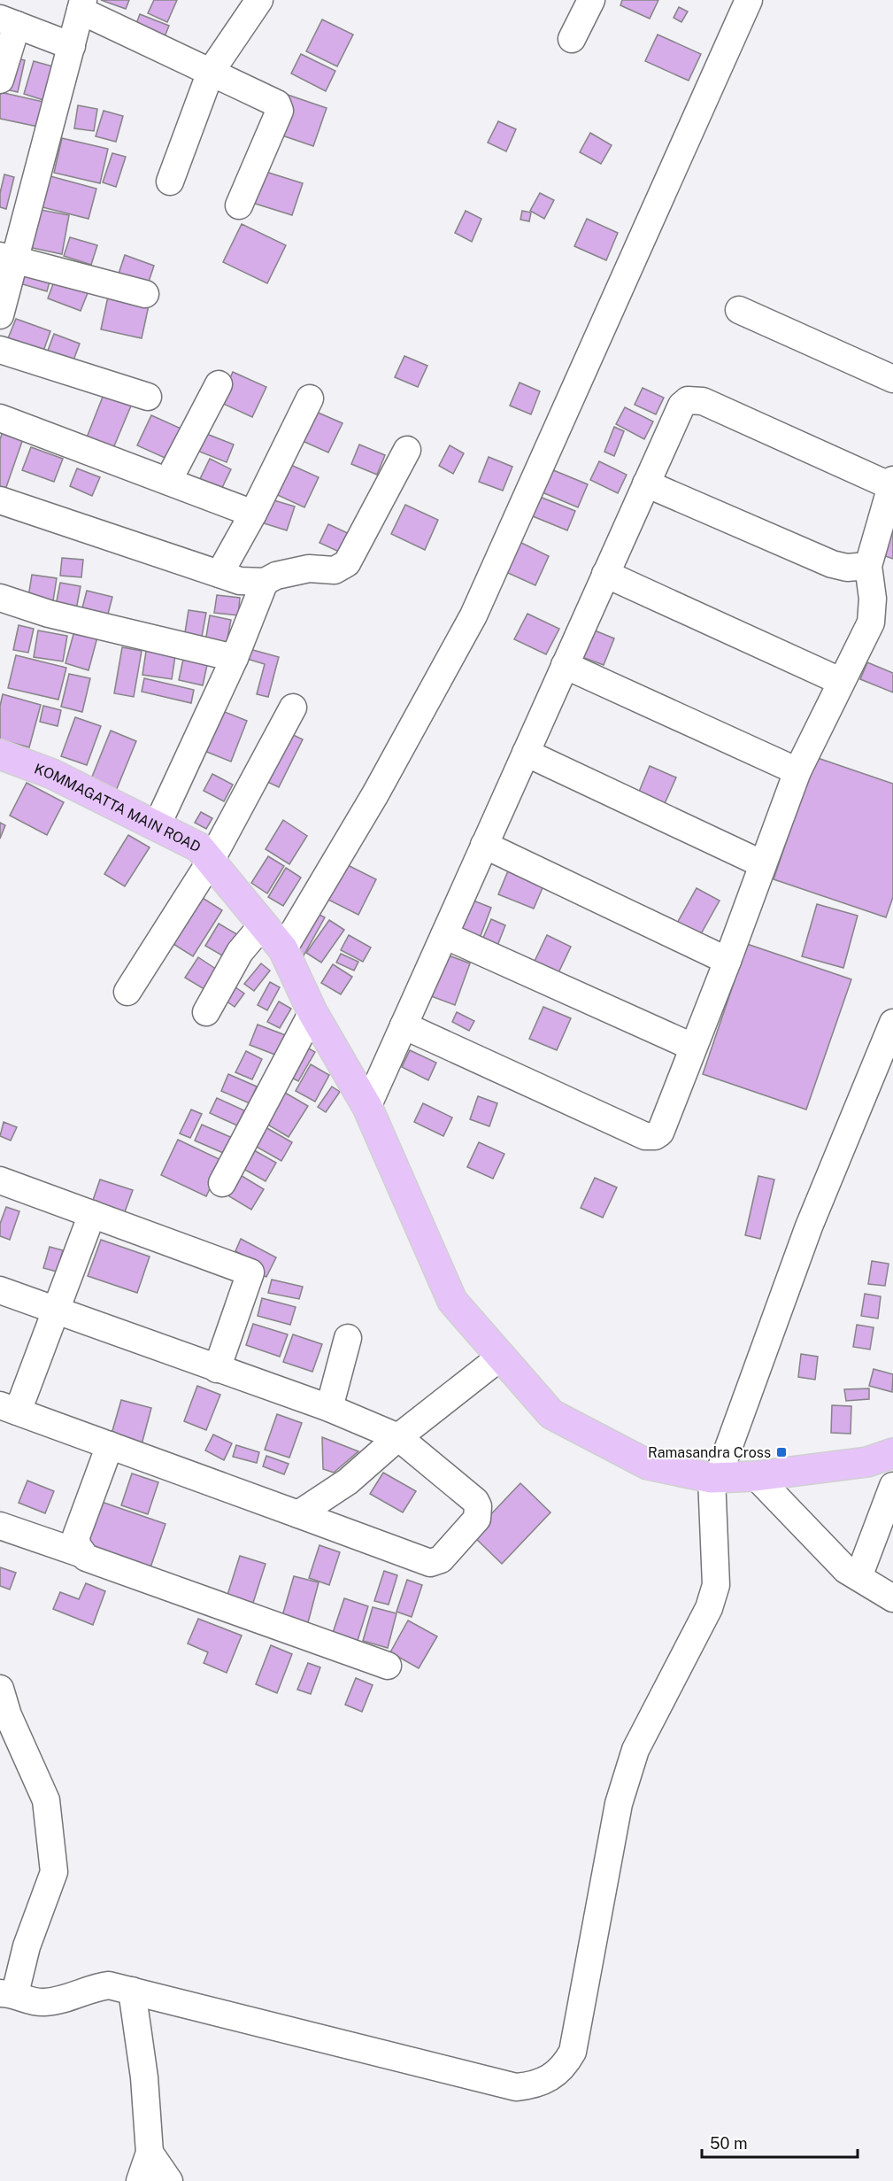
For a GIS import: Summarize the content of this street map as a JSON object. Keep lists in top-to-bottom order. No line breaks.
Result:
{"streets":{"main road":["KOMMAGATTA MAIN ROAD"]},"places":{"transit":["Ramasandra Cross"]},"scale_bar":"50 m"}
